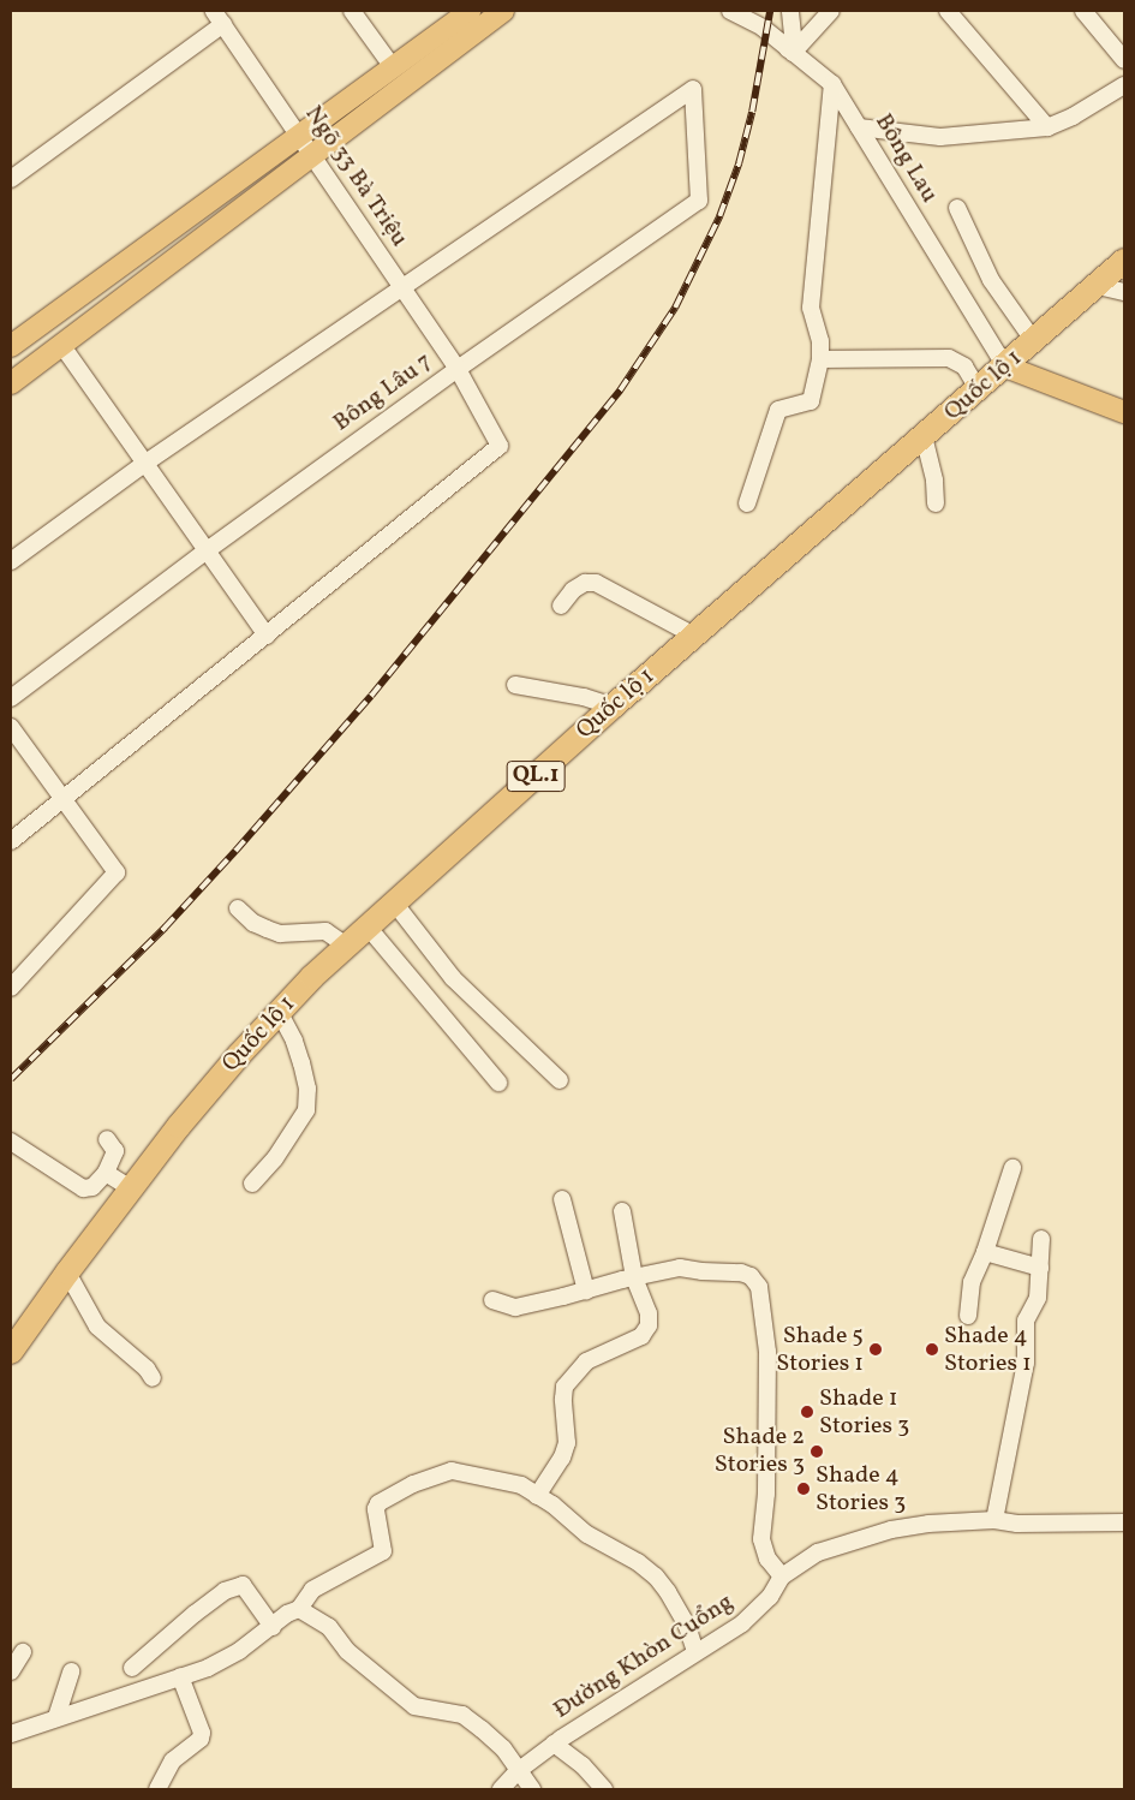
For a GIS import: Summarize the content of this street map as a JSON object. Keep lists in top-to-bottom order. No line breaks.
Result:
{"streets":{"highway":["Quốc lộ 1","QL.1"],"street":["Bông Lau","Ngõ 33 Bà Triệu","Bông Lâu 7","Đường Khòn Cuổng"]},"crossings":[["Bông Lau","Quốc lộ 1"],["Ngõ 33 Bà Triệu","Bông Lâu 7"]],"places":["Shade 5 Stories 1","Shade 4 Stories 1","Shade 1 Stories 3","Shade 2 Stories 3","Shade 4 Stories 3"]}
